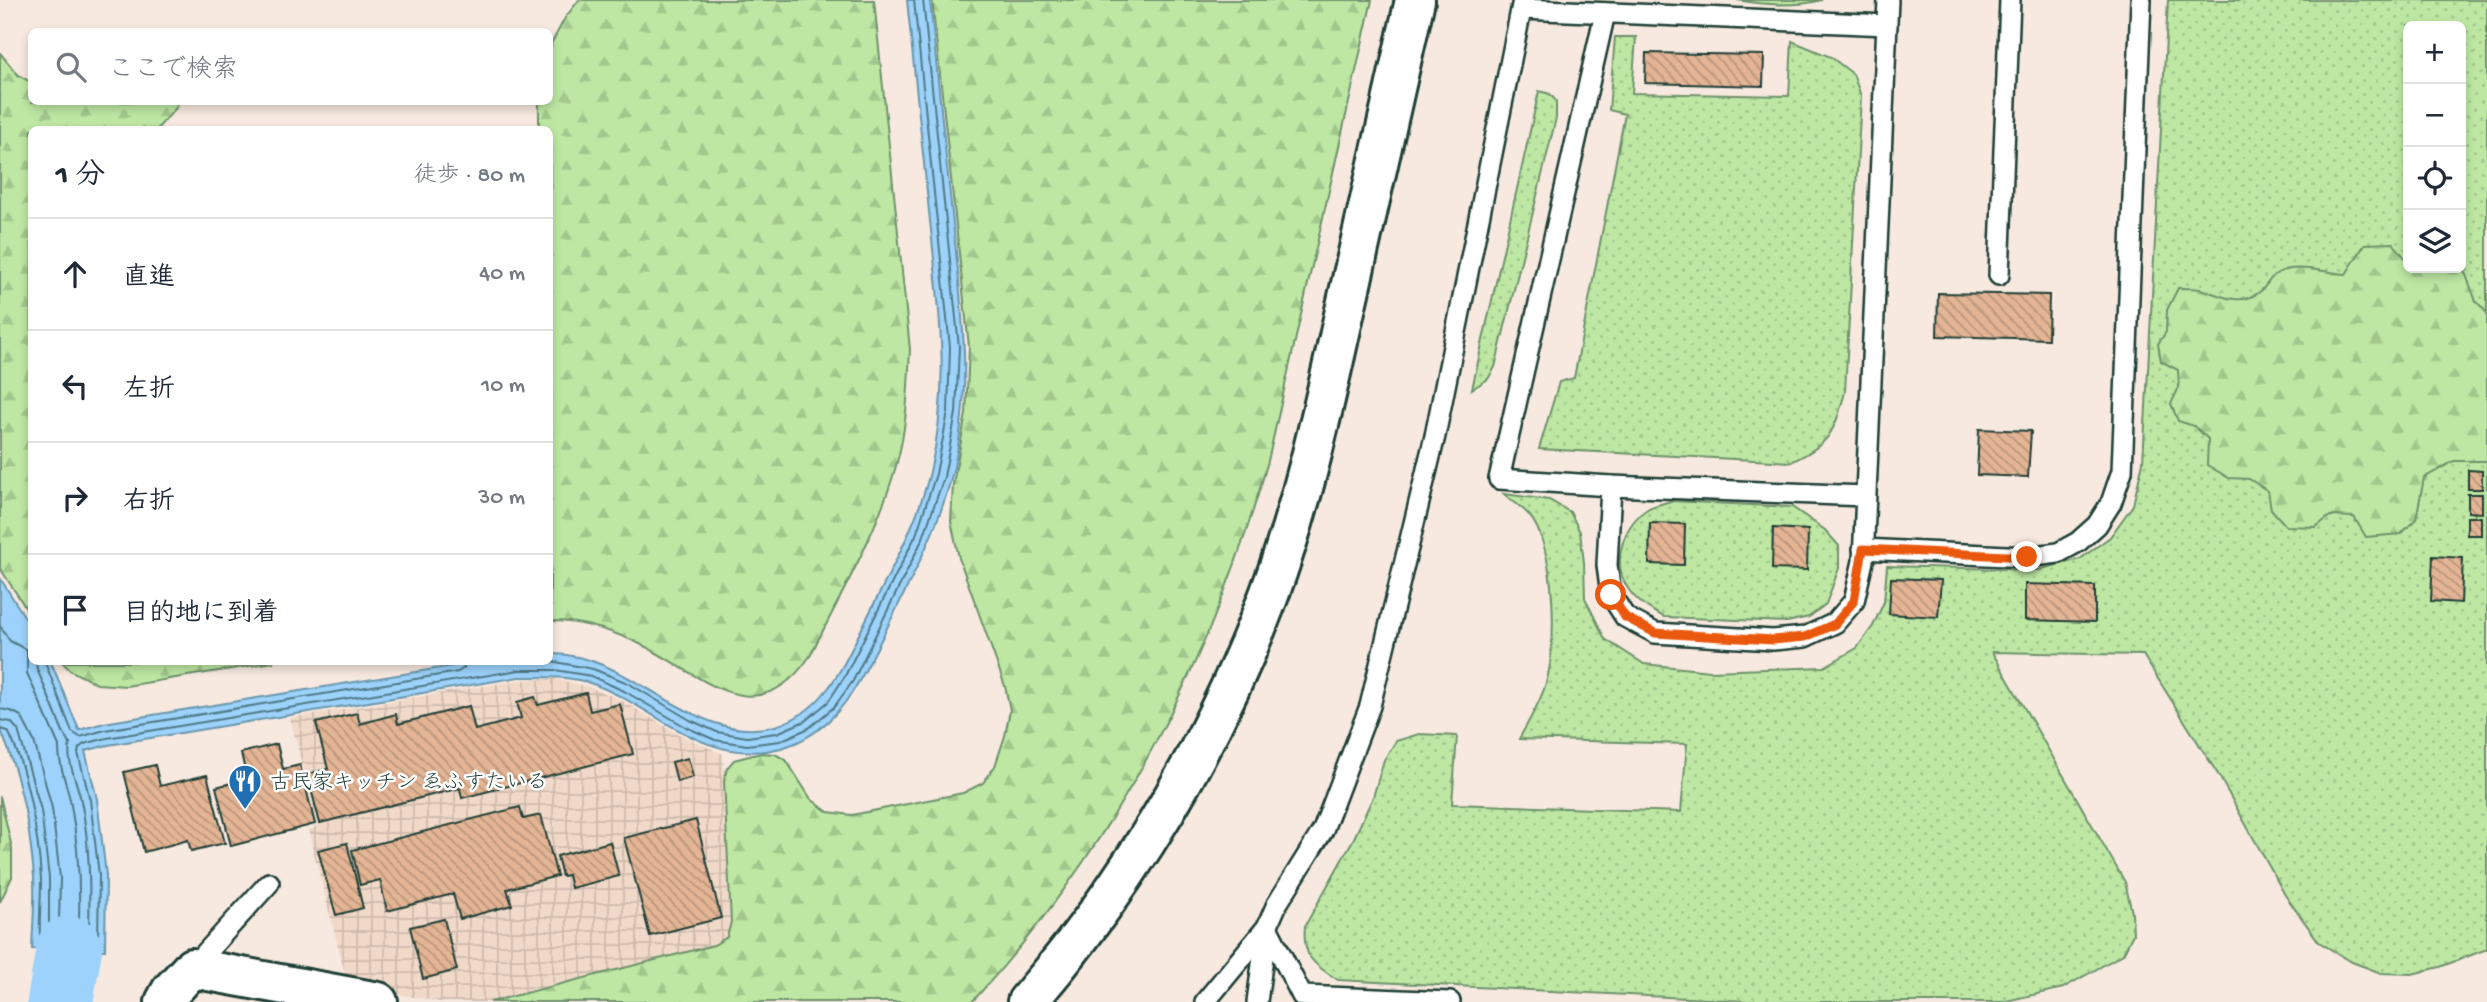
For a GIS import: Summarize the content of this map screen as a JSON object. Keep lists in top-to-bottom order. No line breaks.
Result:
{"places":{"restaurant":["古民家キッチン ゑふすたいる"]},"page":{"map_buttons":["+","−"],"search":"ここで検索","heading":["1 分","徒歩 · 80 m"],"list":[["直進","40 m"],["左折","10 m"],["右折","30 m"],"目的地に到着"]}}
